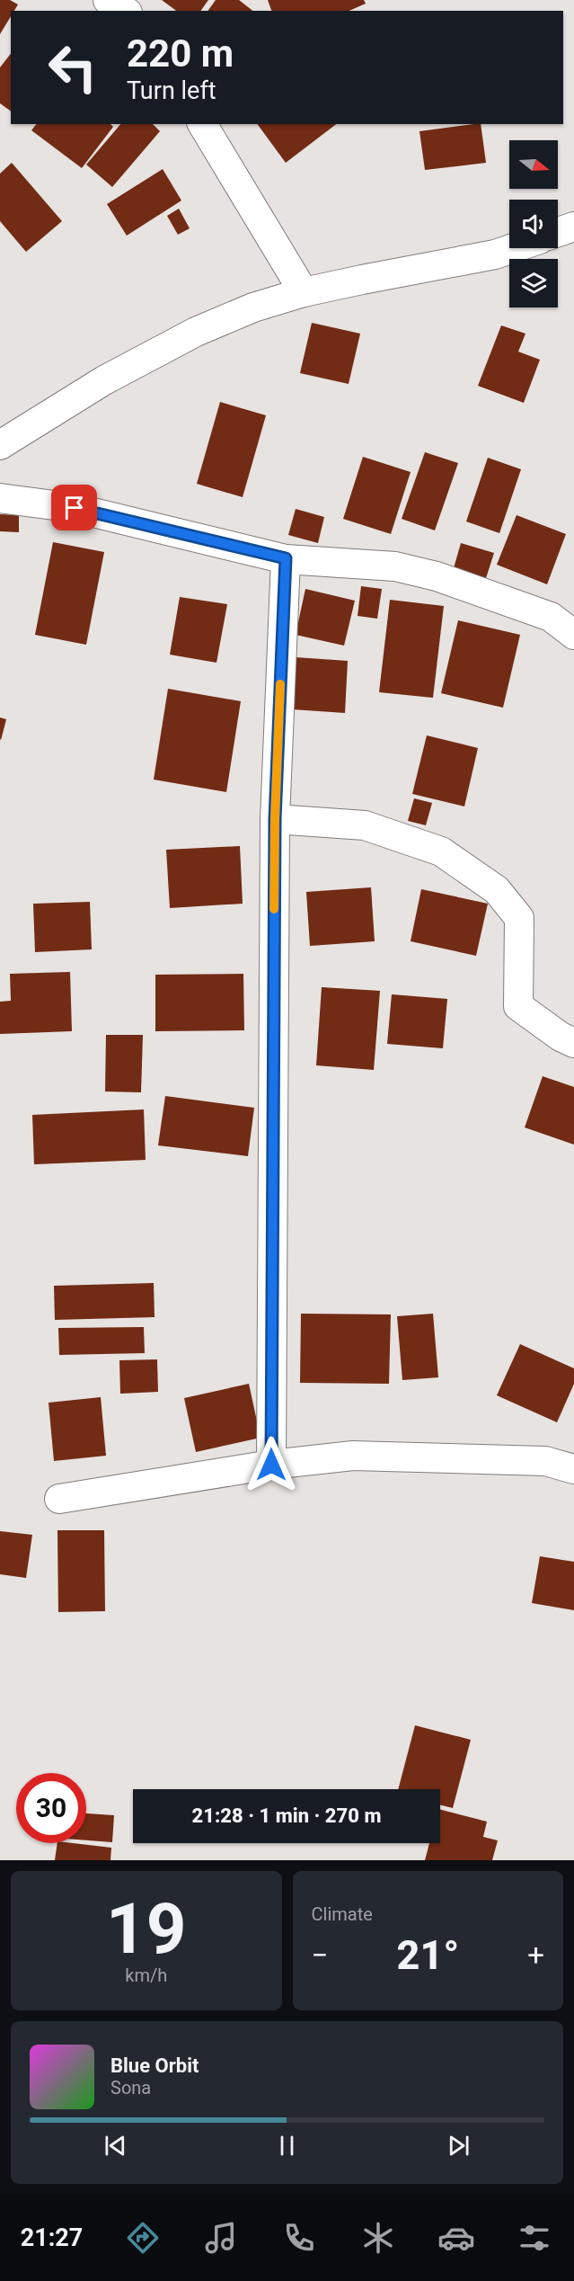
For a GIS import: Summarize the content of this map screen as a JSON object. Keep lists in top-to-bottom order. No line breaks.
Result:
{"north":"right","page":{"turn":["220 m","Turn left"],"limit":"30","trip":"21:28 · 1 min · 270 m","tile":[["19","km/h"],"Climate"],"heat":["−","21°","+"],"song":["Blue Orbit","Sona"],"tabs":"21:27"}}
